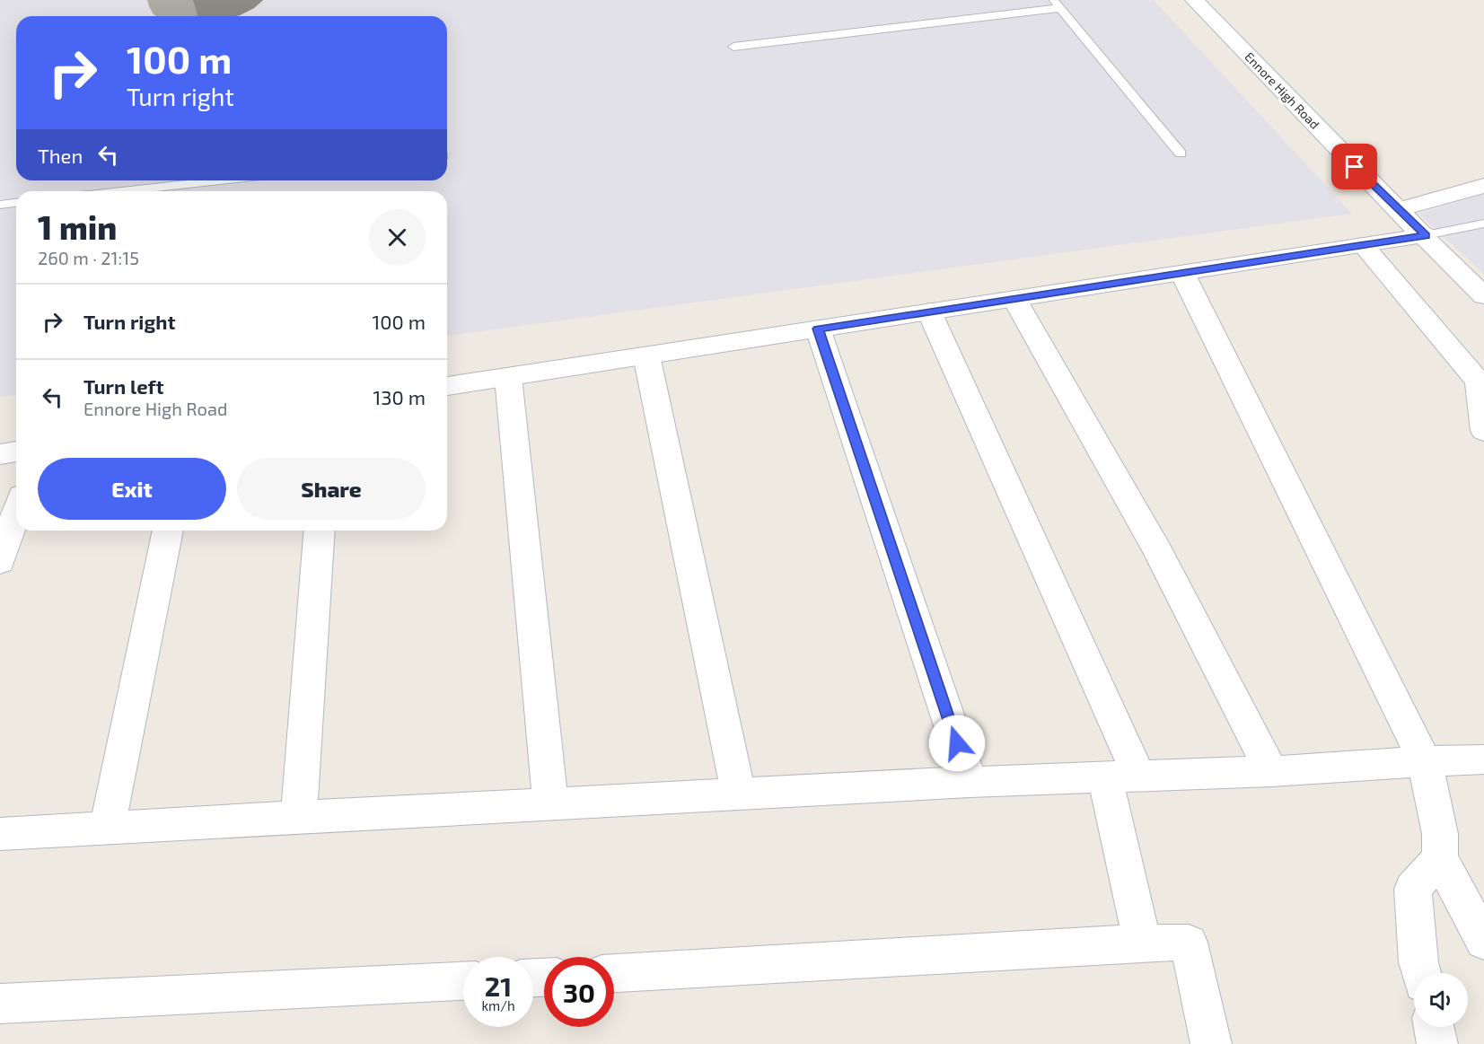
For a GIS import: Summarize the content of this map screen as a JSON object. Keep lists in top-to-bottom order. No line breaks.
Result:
{"streets":{"street":["Ennore High Road"]},"page":{"turn":["100 m","Turn right"],"then":"Then","heading":["1 min","260 m · 21:15"],"list":[{"name":"Turn right","value":"100 m"},{"name":"Turn left","note":"Ennore High Road","value":"130 m"}],"buttons":["Exit","Share"],"speed":"21 km/h","limit":"30"}}
